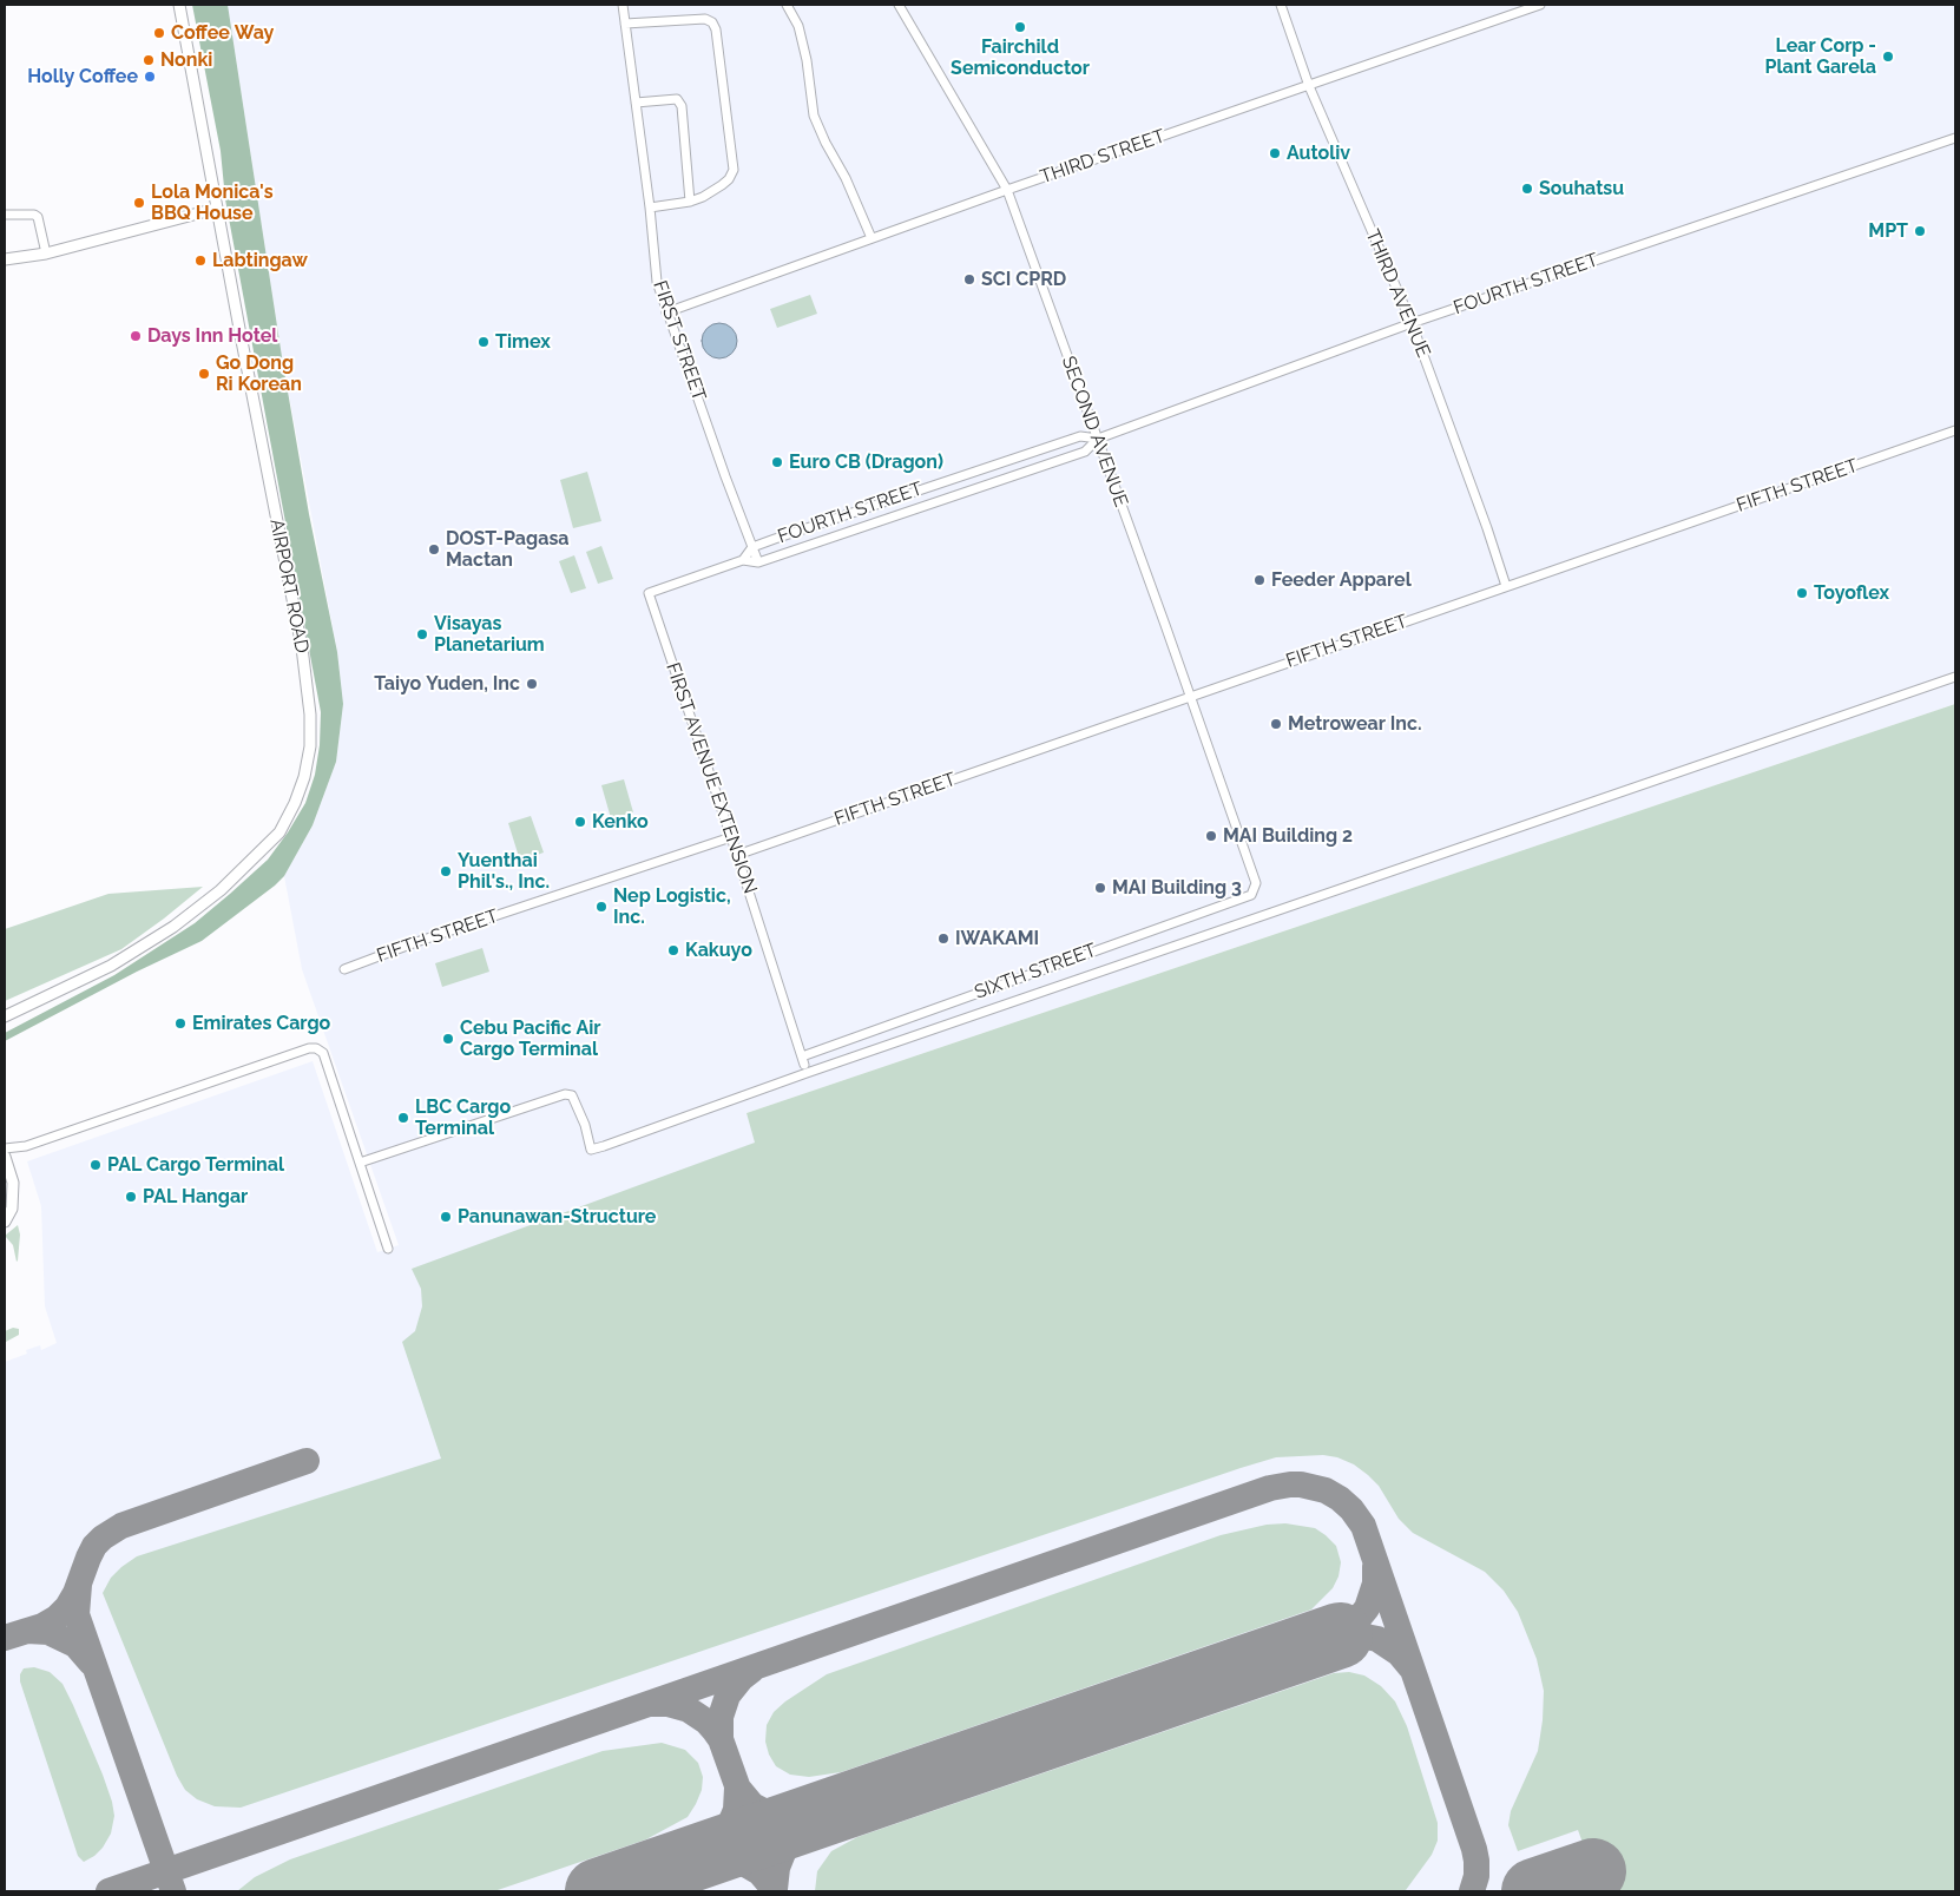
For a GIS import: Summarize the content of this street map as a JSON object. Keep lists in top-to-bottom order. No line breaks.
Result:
{"streets":{"street":["THIRD STREET","FOURTH STREET","THIRD AVENUE","FIRST STREET","SECOND AVENUE","FIFTH STREET","AIRPORT ROAD","FIRST AVENUE EXTENSION","SIXTH STREET"]},"crossings":[["THIRD STREET","THIRD AVENUE"],["THIRD STREET","FIRST STREET"],["THIRD STREET","SECOND AVENUE"],["FOURTH STREET","THIRD AVENUE"],["FOURTH STREET","FIRST STREET"],["FOURTH STREET","SECOND AVENUE"],["FOURTH STREET","FIRST AVENUE EXTENSION"],["THIRD AVENUE","FIFTH STREET"],["SECOND AVENUE","FIFTH STREET"],["SECOND AVENUE","SIXTH STREET"],["FIFTH STREET","FIRST AVENUE EXTENSION"],["FIRST AVENUE EXTENSION","SIXTH STREET"]],"places":["Fairchild Semiconductor","Coffee Way","Lear Corp - Plant Garela","Nonki","Holly Coffee","Autoliv","Souhatsu","Lola Monica's BBQ House","MPT","Labtingaw","SCI CPRD","Days Inn Hotel","Timex","Go Dong Ri Korean","Euro CB (Dragon)","DOST-Pagasa Mactan","Feeder Apparel","Toyoflex","Visayas Planetarium","Taiyo Yuden, Inc","Metrowear Inc.","Kenko","MAI Building 2","Yuenthai Phil's., Inc.","MAI Building 3","Nep Logistic, Inc.","IWAKAMI","Kakuyo","Emirates Cargo","Cebu Pacific Air Cargo Terminal","LBC Cargo Terminal","PAL Cargo Terminal","PAL Hangar","Panunawan-Structure"]}
